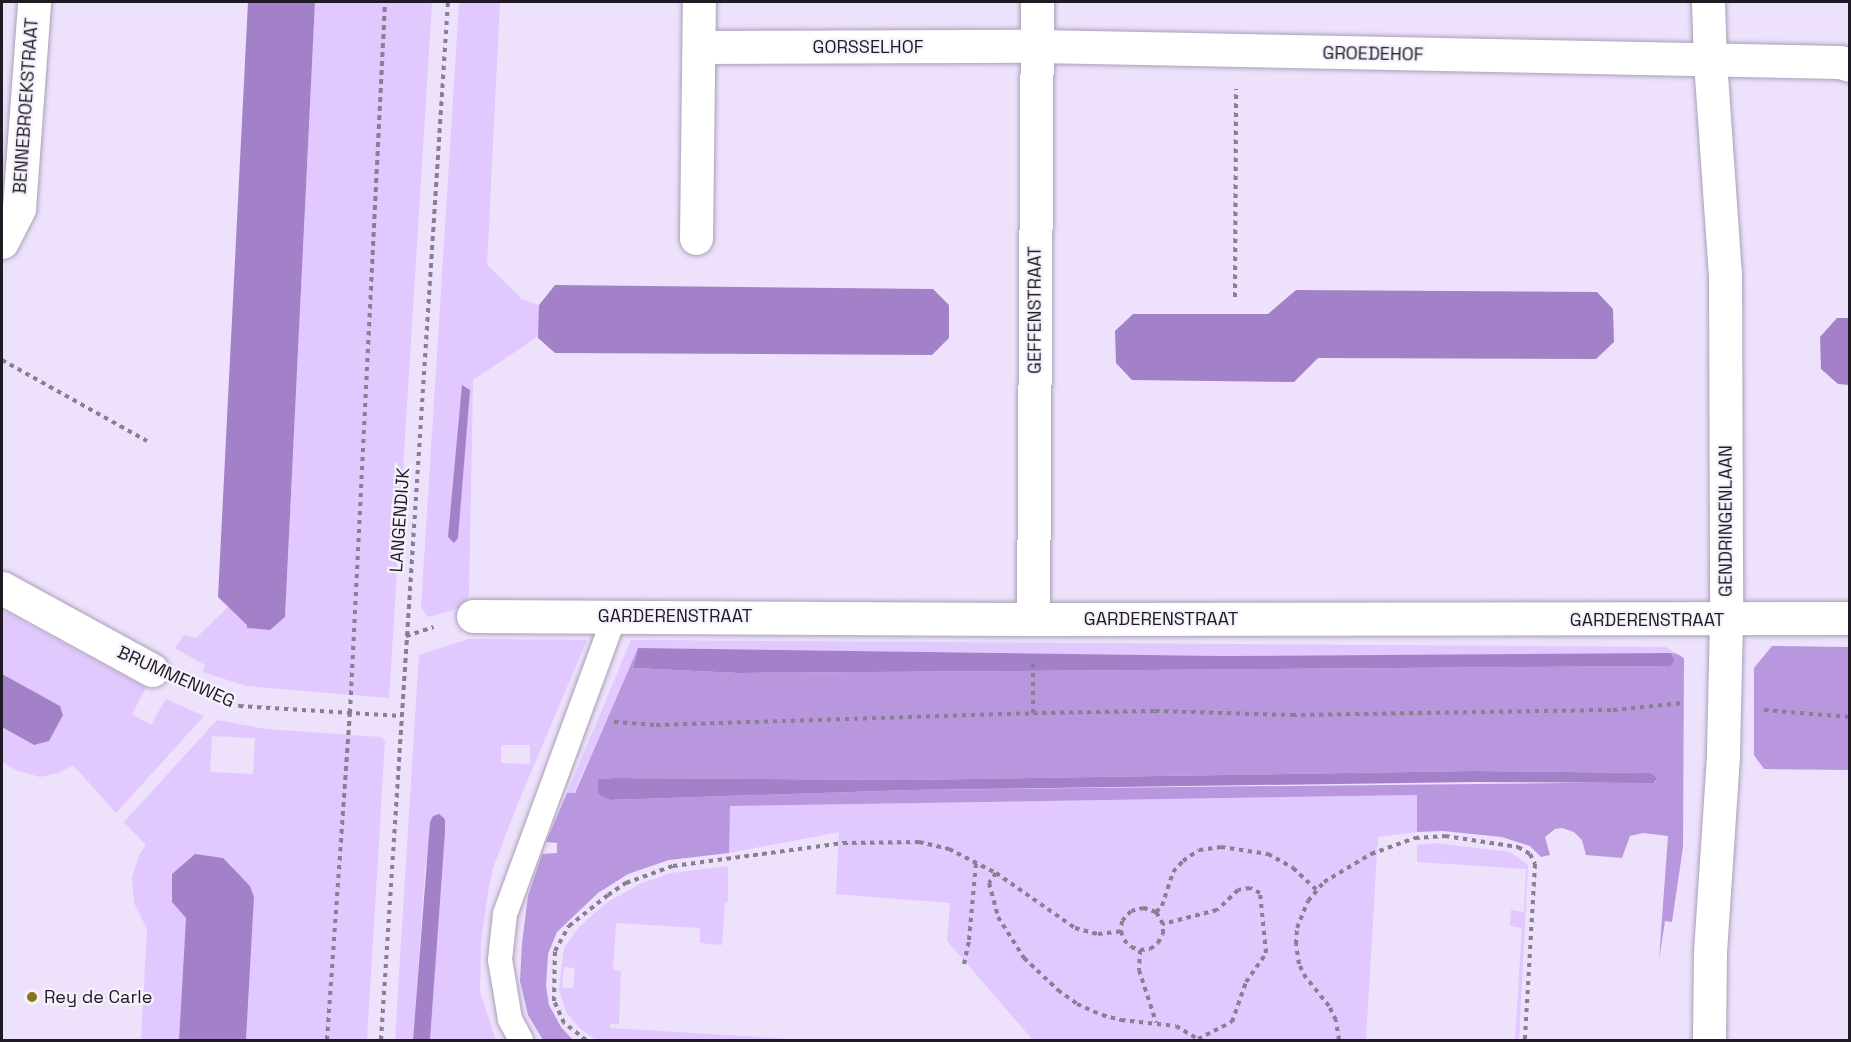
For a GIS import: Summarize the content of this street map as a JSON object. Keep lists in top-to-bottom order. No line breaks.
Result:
{"streets":{"street":["GORSSELHOF","GROEDEHOF","BENNEBROEKSTRAAT","GEFFENSTRAAT","GENDRINGENLAAN","GARDERENSTRAAT","BRUMMENWEG"],"path":["LANGENDIJK"]},"crossings":[["GORSSELHOF","GROEDEHOF"],["GORSSELHOF","GEFFENSTRAAT"],["GROEDEHOF","GEFFENSTRAAT"],["GROEDEHOF","GENDRINGENLAAN"],["GEFFENSTRAAT","GARDERENSTRAAT"],["LANGENDIJK","BRUMMENWEG"],["GENDRINGENLAAN","GARDERENSTRAAT"]],"places":["Rey de Carle"]}
